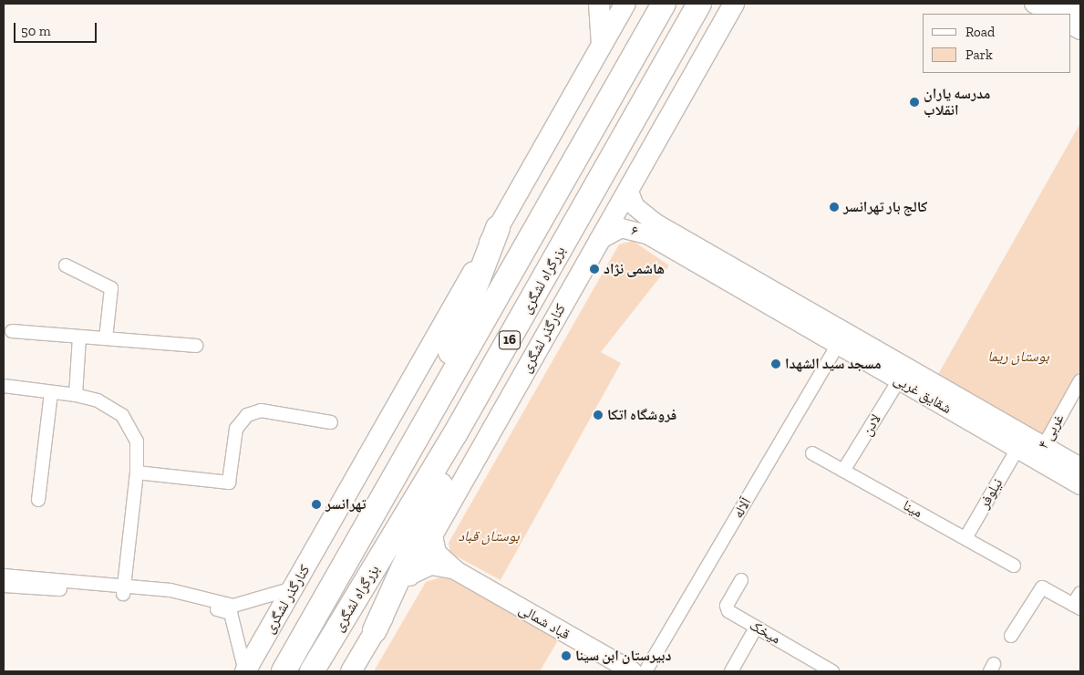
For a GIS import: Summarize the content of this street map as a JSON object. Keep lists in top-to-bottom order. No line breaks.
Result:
{"streets":{"highway":["بزرگراه لشگری","16"],"main road":["کنارگذر لشگری"],"street":["۶","شقایق غربی","لادن","۴ غربی","نیلوفر","آلاله","مینا","قباد شمالی","میخک"]},"crossings":[["۶","کنارگذر لشگری"],["۶","شقایق غربی"],["شقایق غربی","لادن"],["شقایق غربی","۴ غربی"],["شقایق غربی","نیلوفر"],["شقایق غربی","آلاله"],["لادن","مینا"],["نیلوفر","مینا"]],"parks":["بوستان ریما","بوستان قباد"],"places":["مدرسه یاران انقلاب","کالج بار تهرانسر","هاشمی نژاد","مسجد سید الشهدا","فروشگاه اتکا","تهرانسر","دبیرستان ابن سینا"],"legend":["Road","Park"],"scale_bar":"50 m"}
